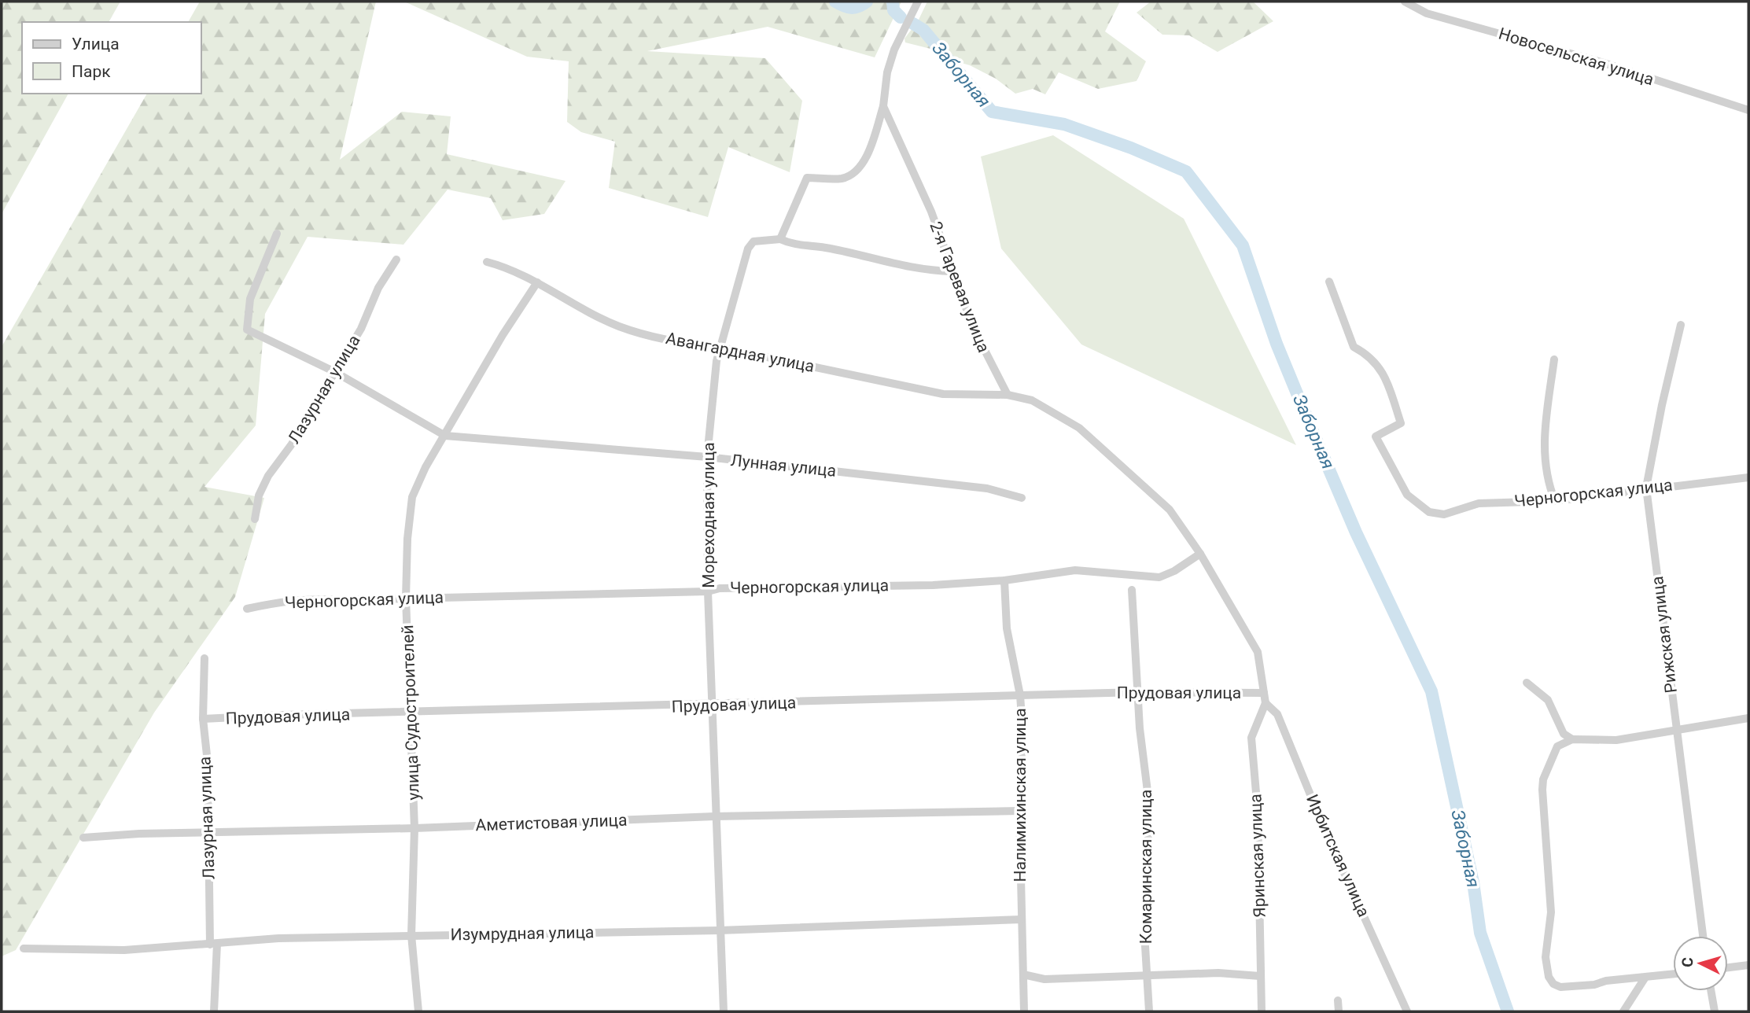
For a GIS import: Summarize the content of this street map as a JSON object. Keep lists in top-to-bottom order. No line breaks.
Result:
{"streets":{"street":["Новосельская улица","2-я Гаревая улица","Авангардная улица","Лазурная улица","Лунная улица","Черногорская улица","Мореходная улица","Рижская улица","Прудовая улица","улица Судостроителей","Налимихинская улица","Аметистовая улица","Яринская улица","Ирбитская улица","Комаринская улица","Изумрудная улица"]},"crossings":[["2-я Гаревая улица","Авангардная улица"],["Авангардная улица","Мореходная улица"],["Авангардная улица","улица Судостроителей"],["Лазурная улица","Прудовая улица"],["Лазурная улица","Аметистовая улица"],["Лазурная улица","Изумрудная улица"],["Лунная улица","Мореходная улица"],["Лунная улица","улица Судостроителей"],["Черногорская улица","Мореходная улица"],["Черногорская улица","Рижская улица"],["Черногорская улица","улица Судостроителей"],["Черногорская улица","Налимихинская улица"],["Мореходная улица","Прудовая улица"],["Мореходная улица","Аметистовая улица"],["Мореходная улица","Изумрудная улица"],["Прудовая улица","улица Судостроителей"],["Прудовая улица","Налимихинская улица"],["Прудовая улица","Комаринская улица"],["улица Судостроителей","Аметистовая улица"],["улица Судостроителей","Изумрудная улица"],["Налимихинская улица","Аметистовая улица"],["Налимихинская улица","Изумрудная улица"],["Яринская улица","Ирбитская улица"]],"water":["Заборная"],"legend":["Улица","Парк"],"north":"left"}
